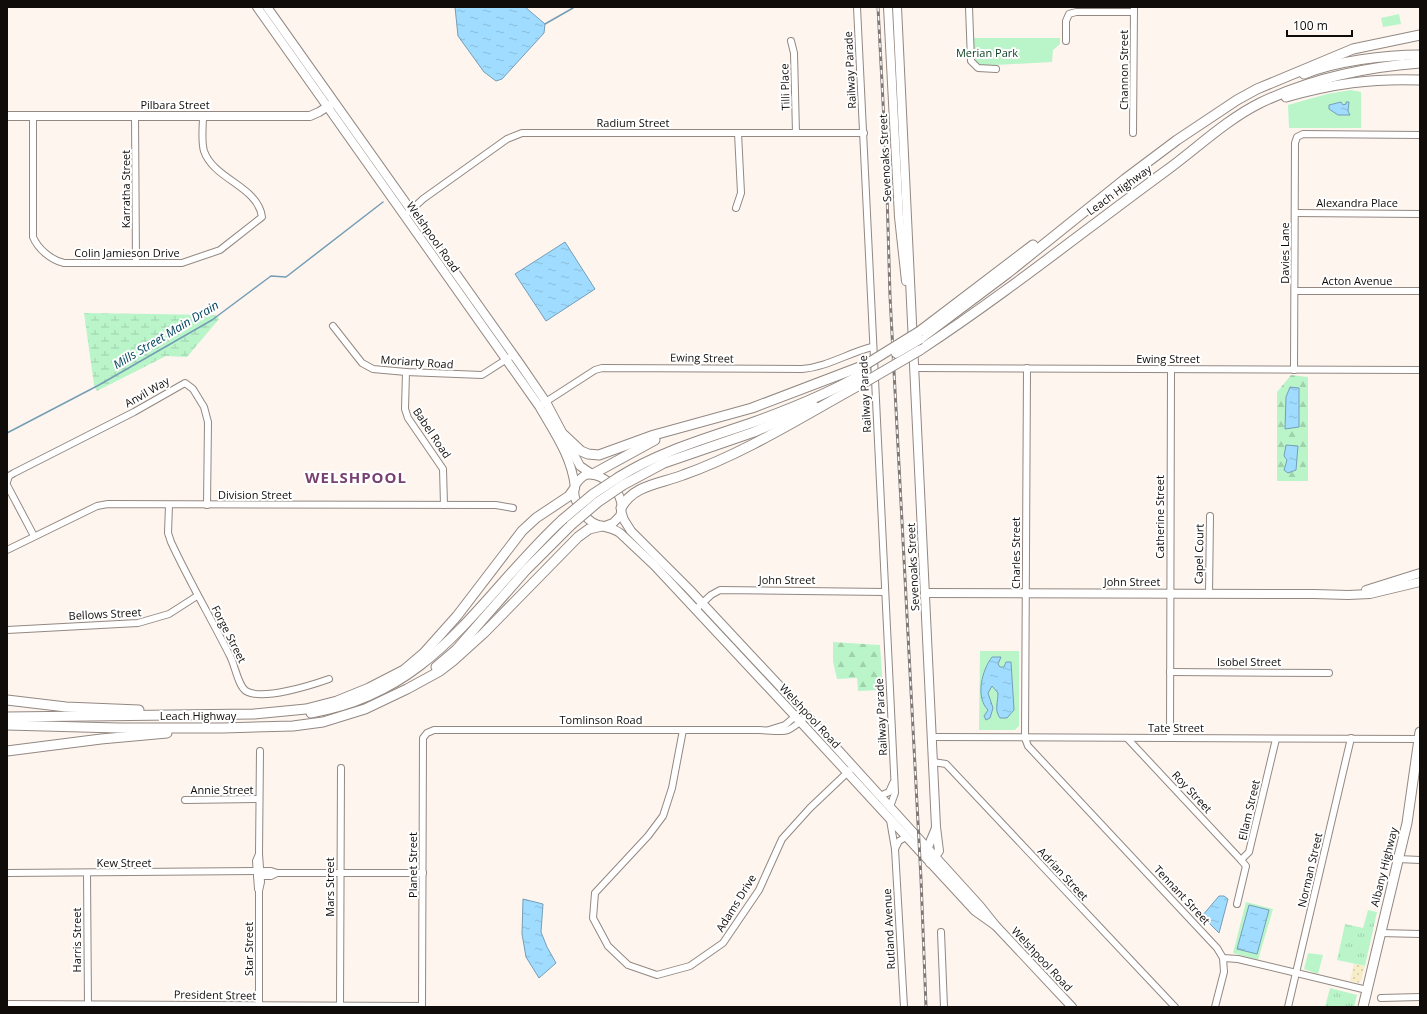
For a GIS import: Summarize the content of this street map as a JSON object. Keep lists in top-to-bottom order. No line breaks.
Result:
{"streets":{"highway":["Leach Highway","Albany Highway"],"main road":["Pilbara Street","Sevenoaks Street","Welshpool Road","John Street"],"street":["Railway Parade","Channon Street","Tilli Place","Radium Street","Karratha Street","Alexandra Place","Colin Jamieson Drive","Davies Lane","Acton Avenue","Ewing Street","Moriarty Road","Anvil Way","Babel Road","Division Street","Catherine Street","Charles Street","Capel Court","Bellows Street","Forge Street","Isobel Street","Tomlinson Road","Tate Street","Annie Street","Roy Street","Ellam Street","Kew Street","Planet Street","Norman Street","Adrian Street","Mars Street","Tennant Street","Adams Drive","Rutland Avenue","Harris Street","Star Street","President Street"]},"crossings":[["Railway Parade","Radium Street"],["Railway Parade","Welshpool Road"],["Railway Parade","Ewing Street"],["Railway Parade","John Street"],["Tilli Place","Radium Street"],["Pilbara Street","Karratha Street"],["Pilbara Street","Welshpool Road"],["Pilbara Street","Colin Jamieson Drive"],["Radium Street","Welshpool Road"],["Sevenoaks Street","Welshpool Road"],["Sevenoaks Street","Ewing Street"],["Sevenoaks Street","John Street"],["Sevenoaks Street","Tate Street"],["Sevenoaks Street","Adrian Street"],["Karratha Street","Colin Jamieson Drive"],["Alexandra Place","Davies Lane"],["Welshpool Road","Ewing Street"],["Welshpool Road","Moriarty Road"],["Welshpool Road","John Street"],["Welshpool Road","Tomlinson Road"],["Welshpool Road","Adams Drive"],["Welshpool Road","Rutland Avenue"],["Davies Lane","Acton Avenue"],["Davies Lane","Ewing Street"],["Ewing Street","Catherine Street"],["Ewing Street","Charles Street"],["Moriarty Road","Babel Road"],["Anvil Way","Division Street"],["Babel Road","Division Street"],["Division Street","Forge Street"],["Catherine Street","John Street"],["Catherine Street","Isobel Street"],["Catherine Street","Tate Street"],["Charles Street","John Street"],["Charles Street","Tate Street"],["Charles Street","Tennant Street"],["Capel Court","John Street"],["Bellows Street","Forge Street"],["Tomlinson Road","Planet Street"],["Tomlinson Road","Adams Drive"],["Tate Street","Roy Street"],["Tate Street","Ellam Street"],["Tate Street","Albany Highway"],["Tate Street","Norman Street"],["Tate Street","Tennant Street"],["Annie Street","Star Street"],["Roy Street","Ellam Street"],["Kew Street","Planet Street"],["Kew Street","Mars Street"],["Kew Street","Harris Street"],["Kew Street","Star Street"],["Planet Street","President Street"],["Mars Street","President Street"],["Harris Street","President Street"],["Star Street","President Street"]],"districts":["WELSHPOOL"],"water":["Mills Street Main Drain"],"parks":["Merian Park"],"scale_bar":"100 m"}
